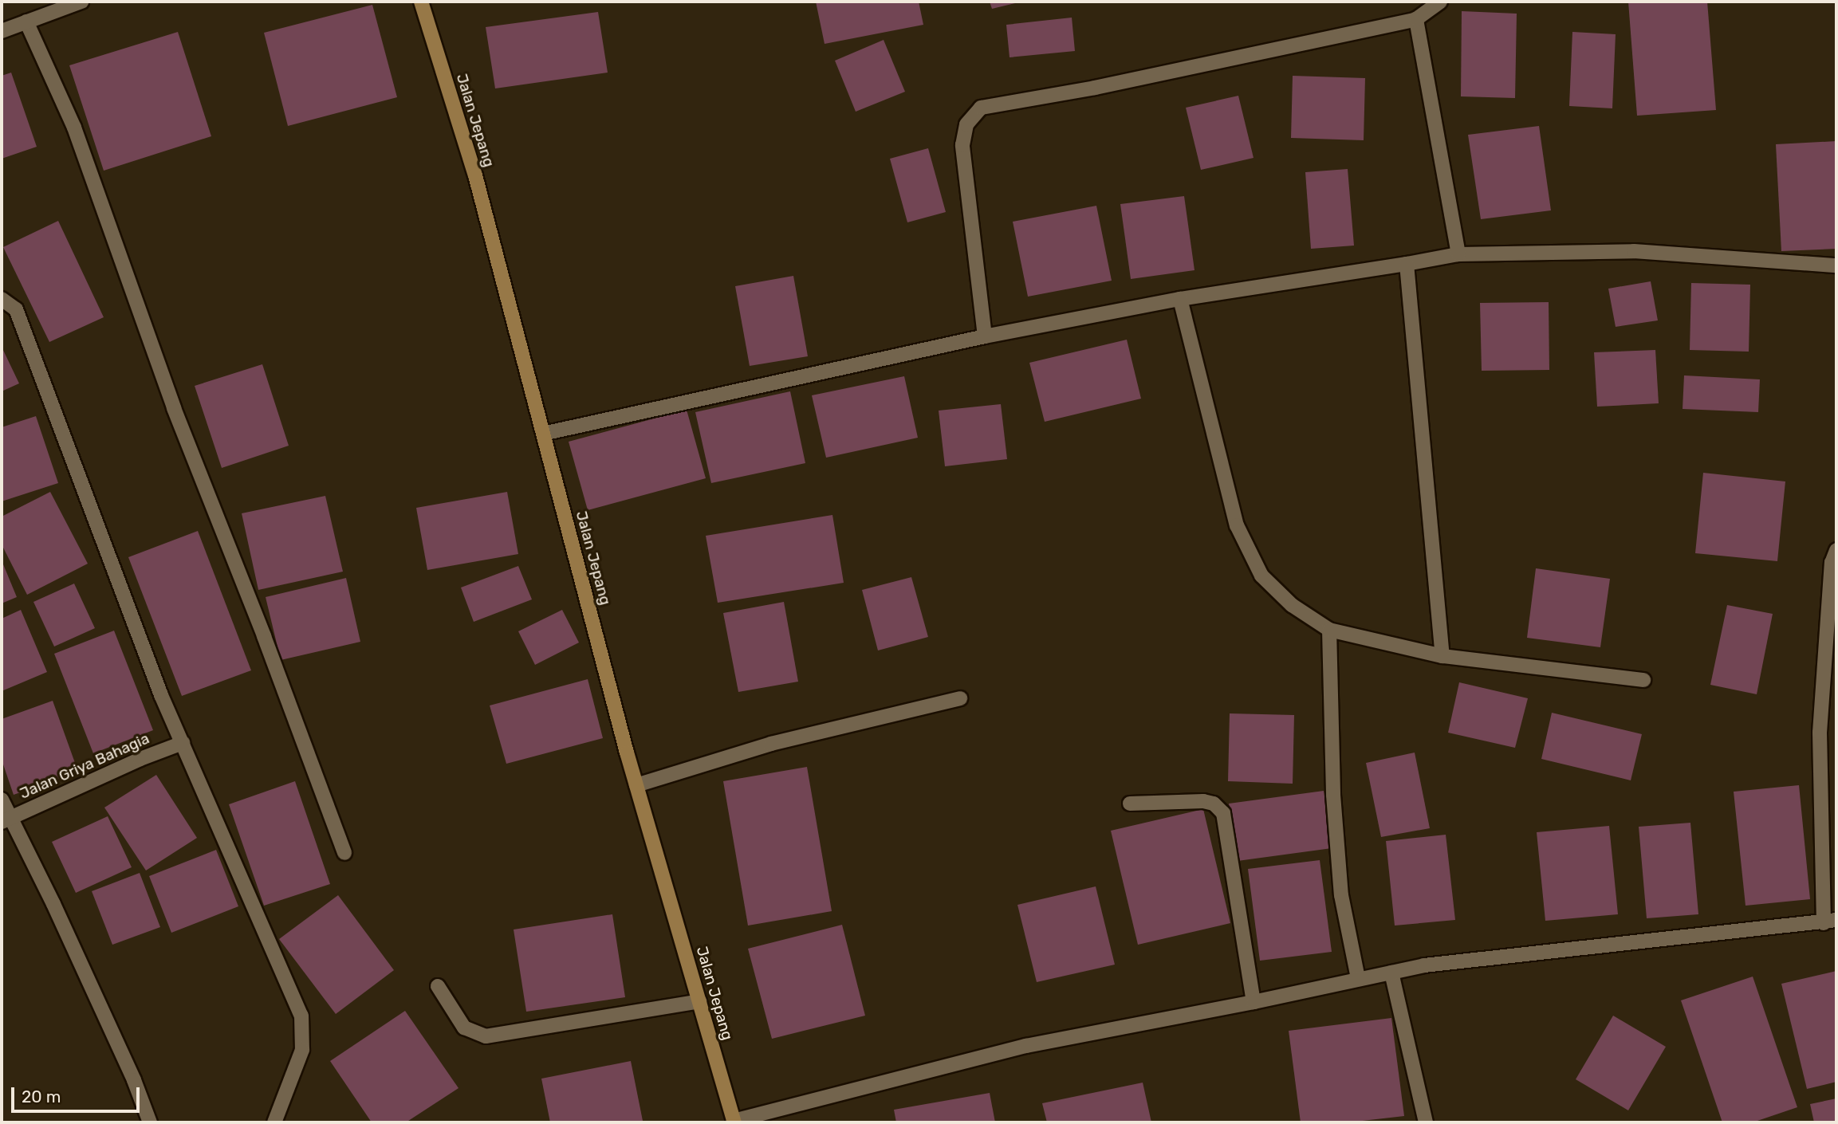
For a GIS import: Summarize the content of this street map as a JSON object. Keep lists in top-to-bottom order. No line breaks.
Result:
{"streets":{"street":["Jalan Jepang","Jalan Griya Bahagia"]},"scale_bar":"20 m"}
